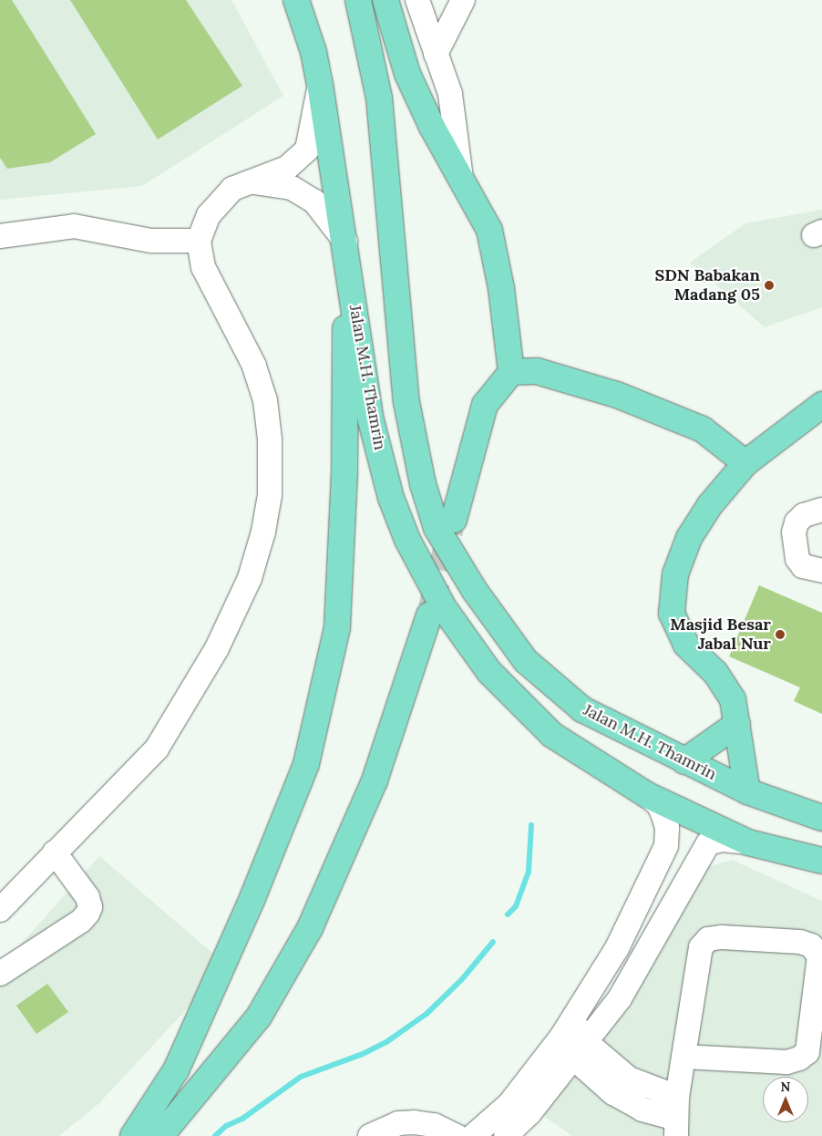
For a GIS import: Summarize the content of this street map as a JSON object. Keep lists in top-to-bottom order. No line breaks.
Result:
{"streets":{"main road":["Jalan M.H. Thamrin"]},"places":["SDN Babakan Madang 05","Masjid Besar Jabal Nur"],"north":"top"}
